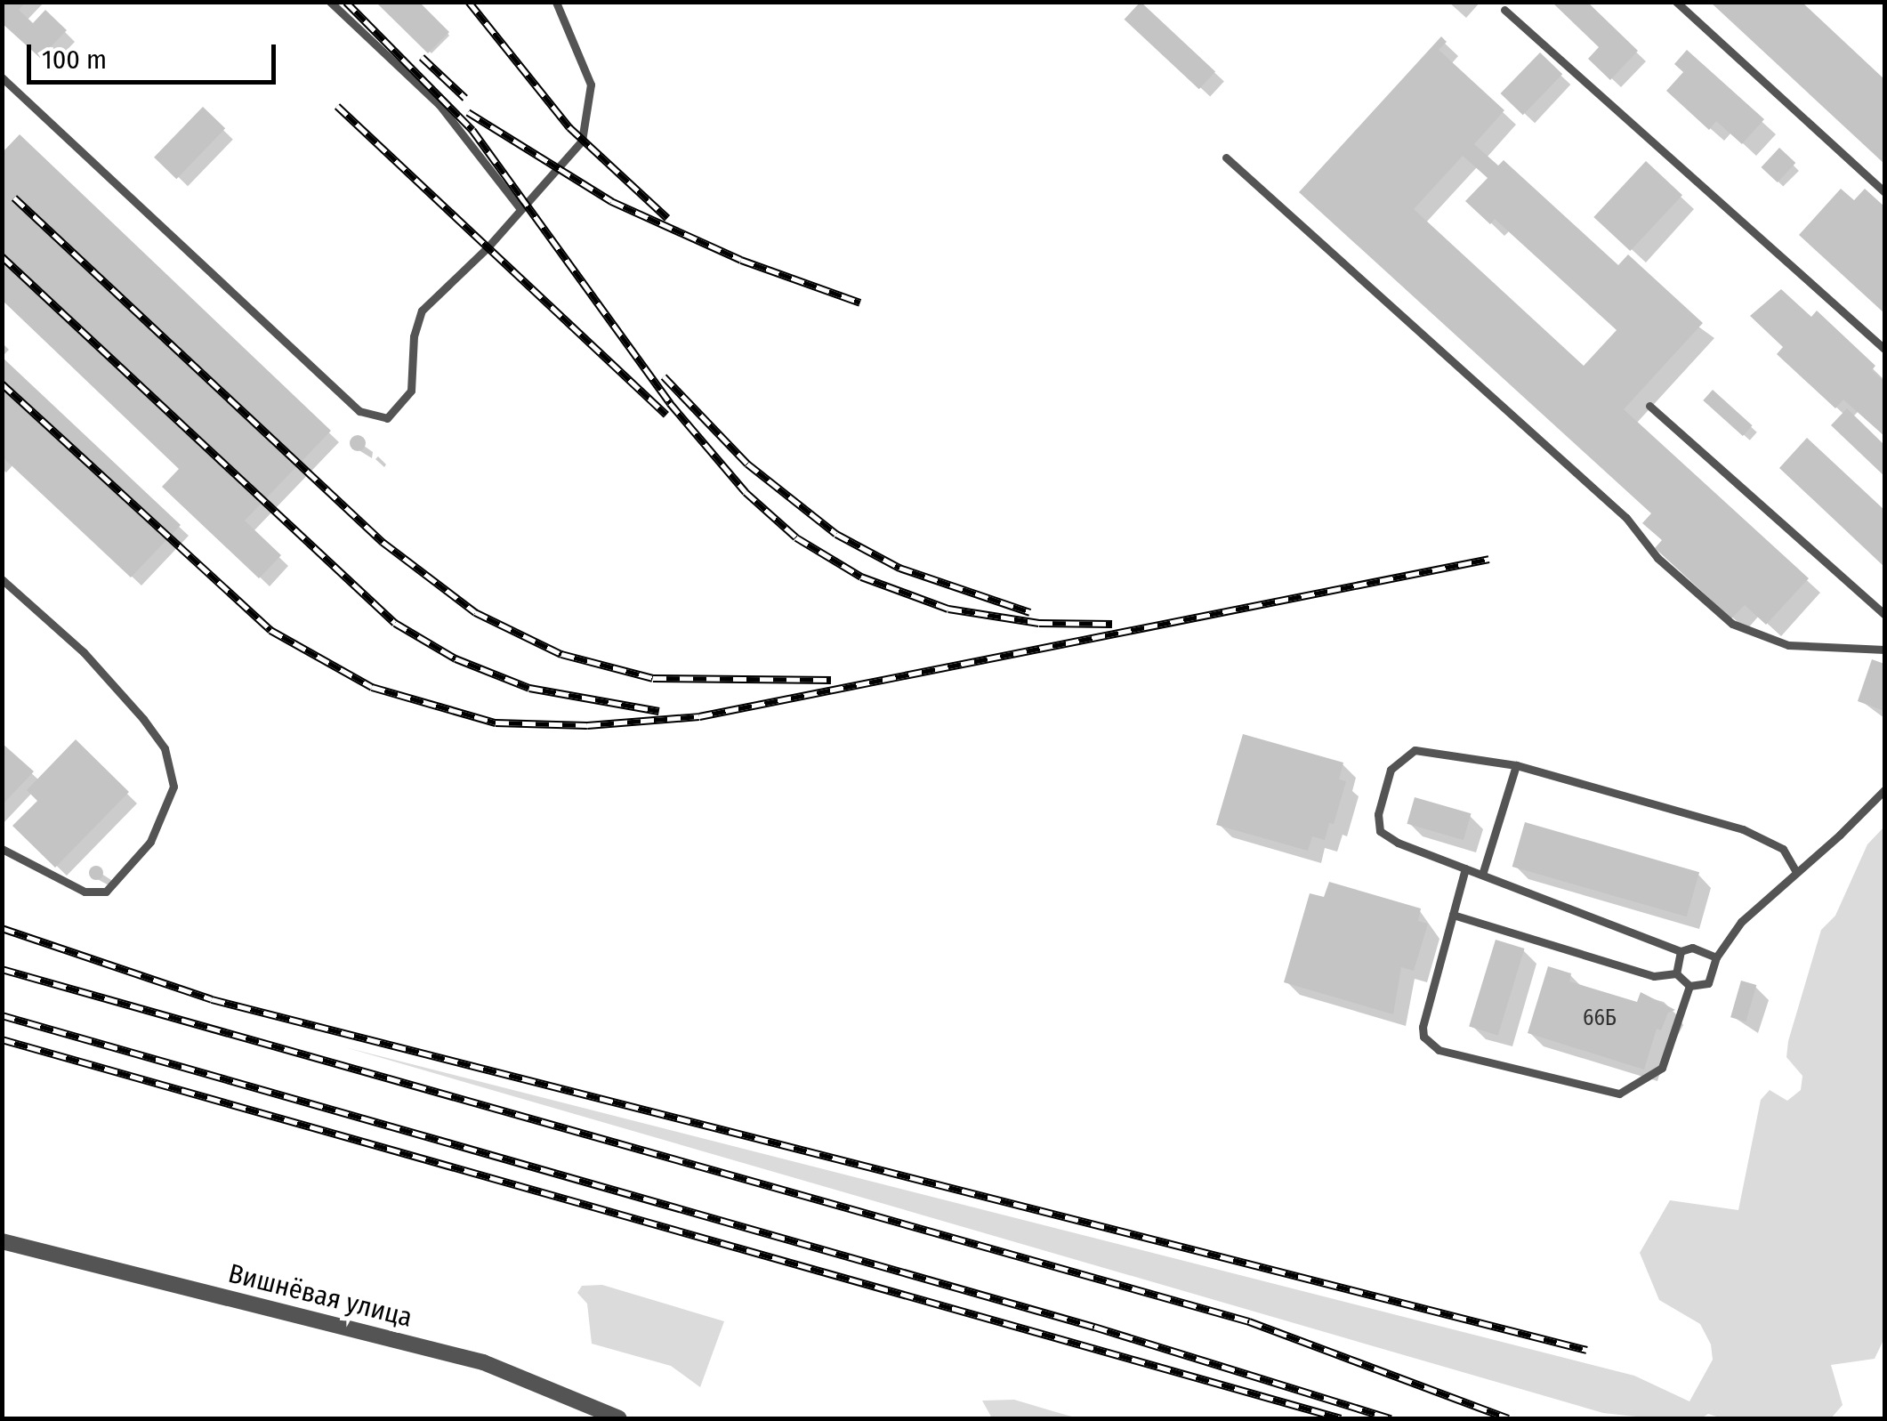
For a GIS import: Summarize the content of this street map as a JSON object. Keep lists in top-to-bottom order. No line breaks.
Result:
{"streets":{"street":["Вишнёвая улица"]},"house_numbers":["66Б"],"scale_bar":"100 m"}
